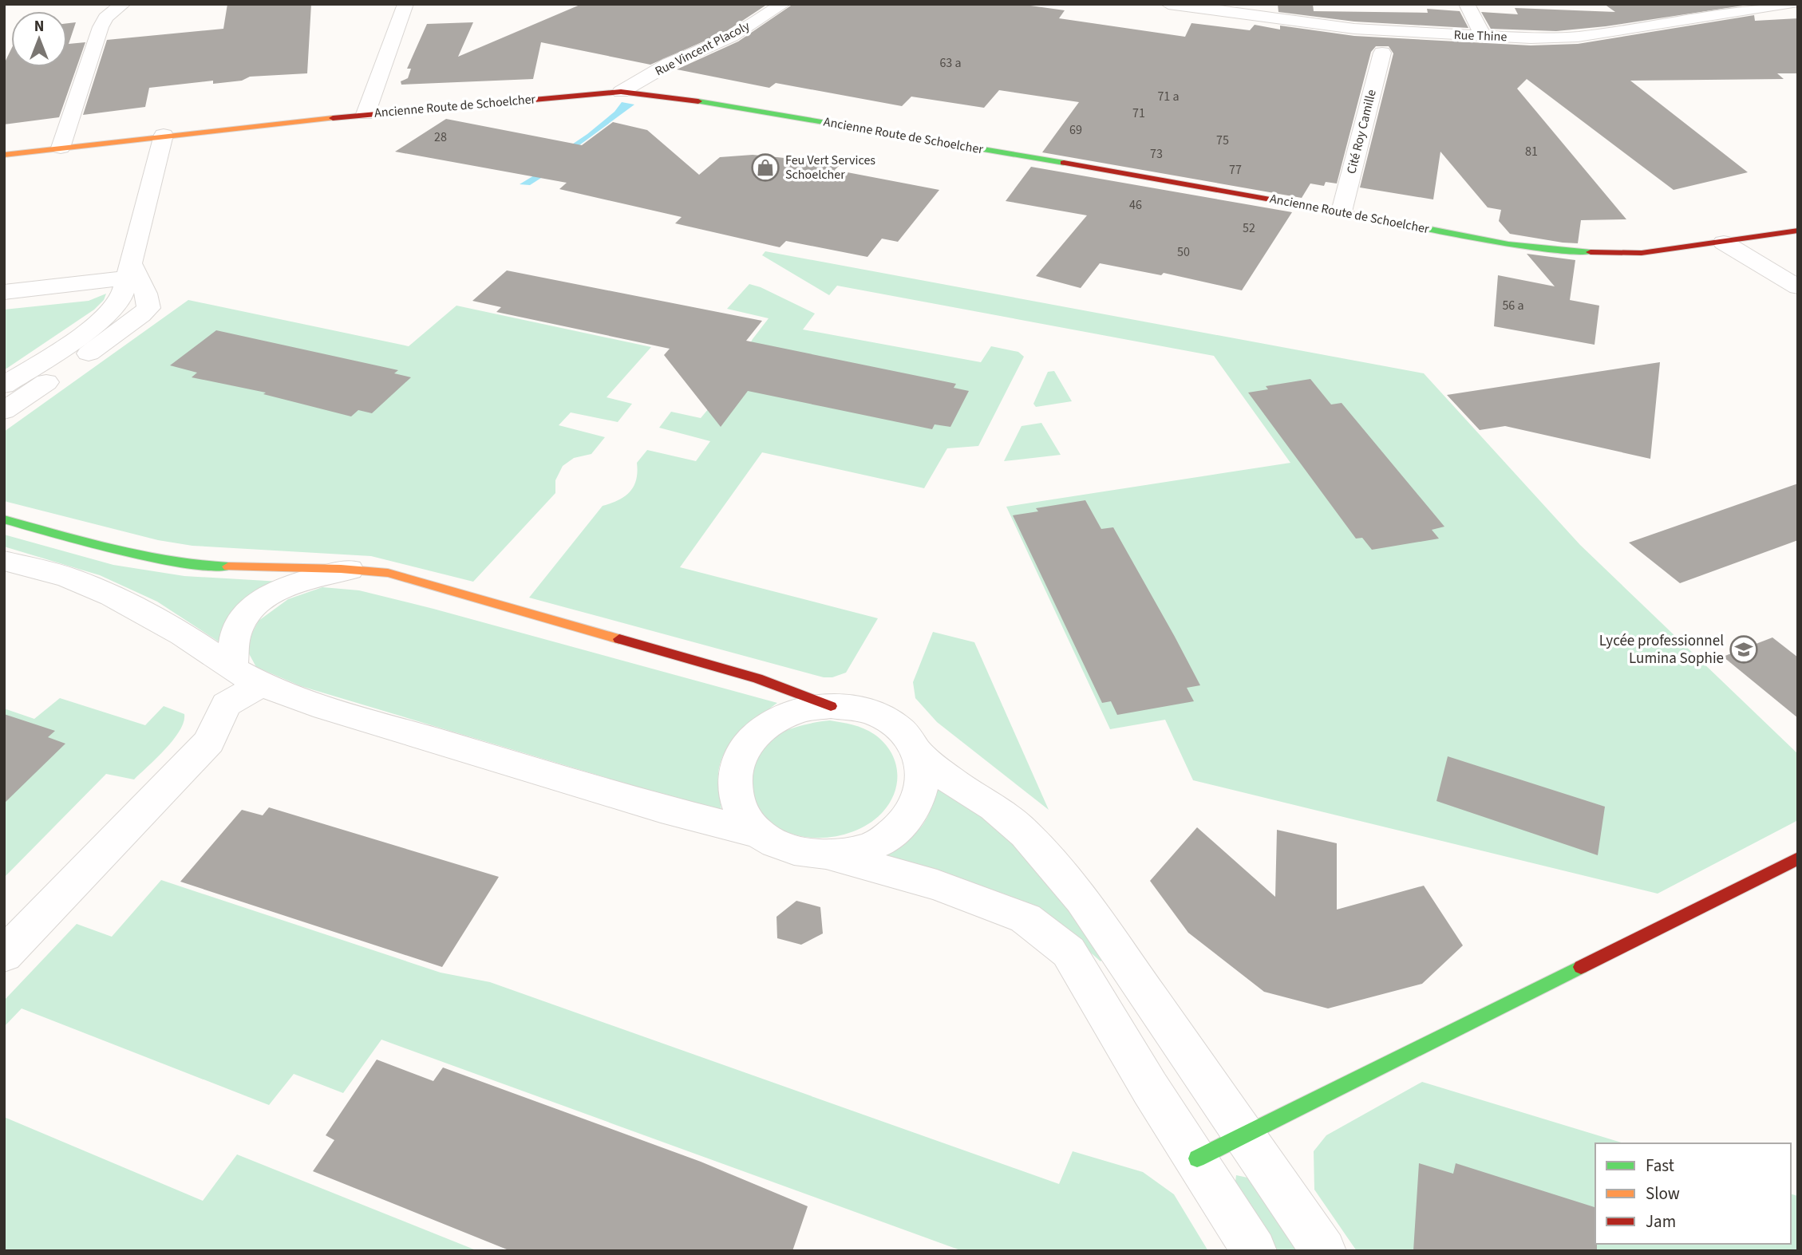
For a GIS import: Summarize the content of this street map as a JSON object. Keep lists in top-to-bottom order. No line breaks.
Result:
{"streets":{"main road":["Ancienne Route de Schoelcher"],"street":["Rue Thine","Rue Vincent Placoly","Cité Roy Camille"]},"crossings":[["Rue Vincent Placoly","Ancienne Route de Schoelcher"],["Ancienne Route de Schoelcher","Cité Roy Camille"]],"places":{"shop":["Feu Vert Services Schoelcher"],"school or university":["Lycée professionnel Lumina Sophie"]},"house_numbers":["63 a","71 a","71","69","28","75","81","73","77","46","52","50","56 a"],"legend":["Fast","Slow","Jam"],"north":"top"}
